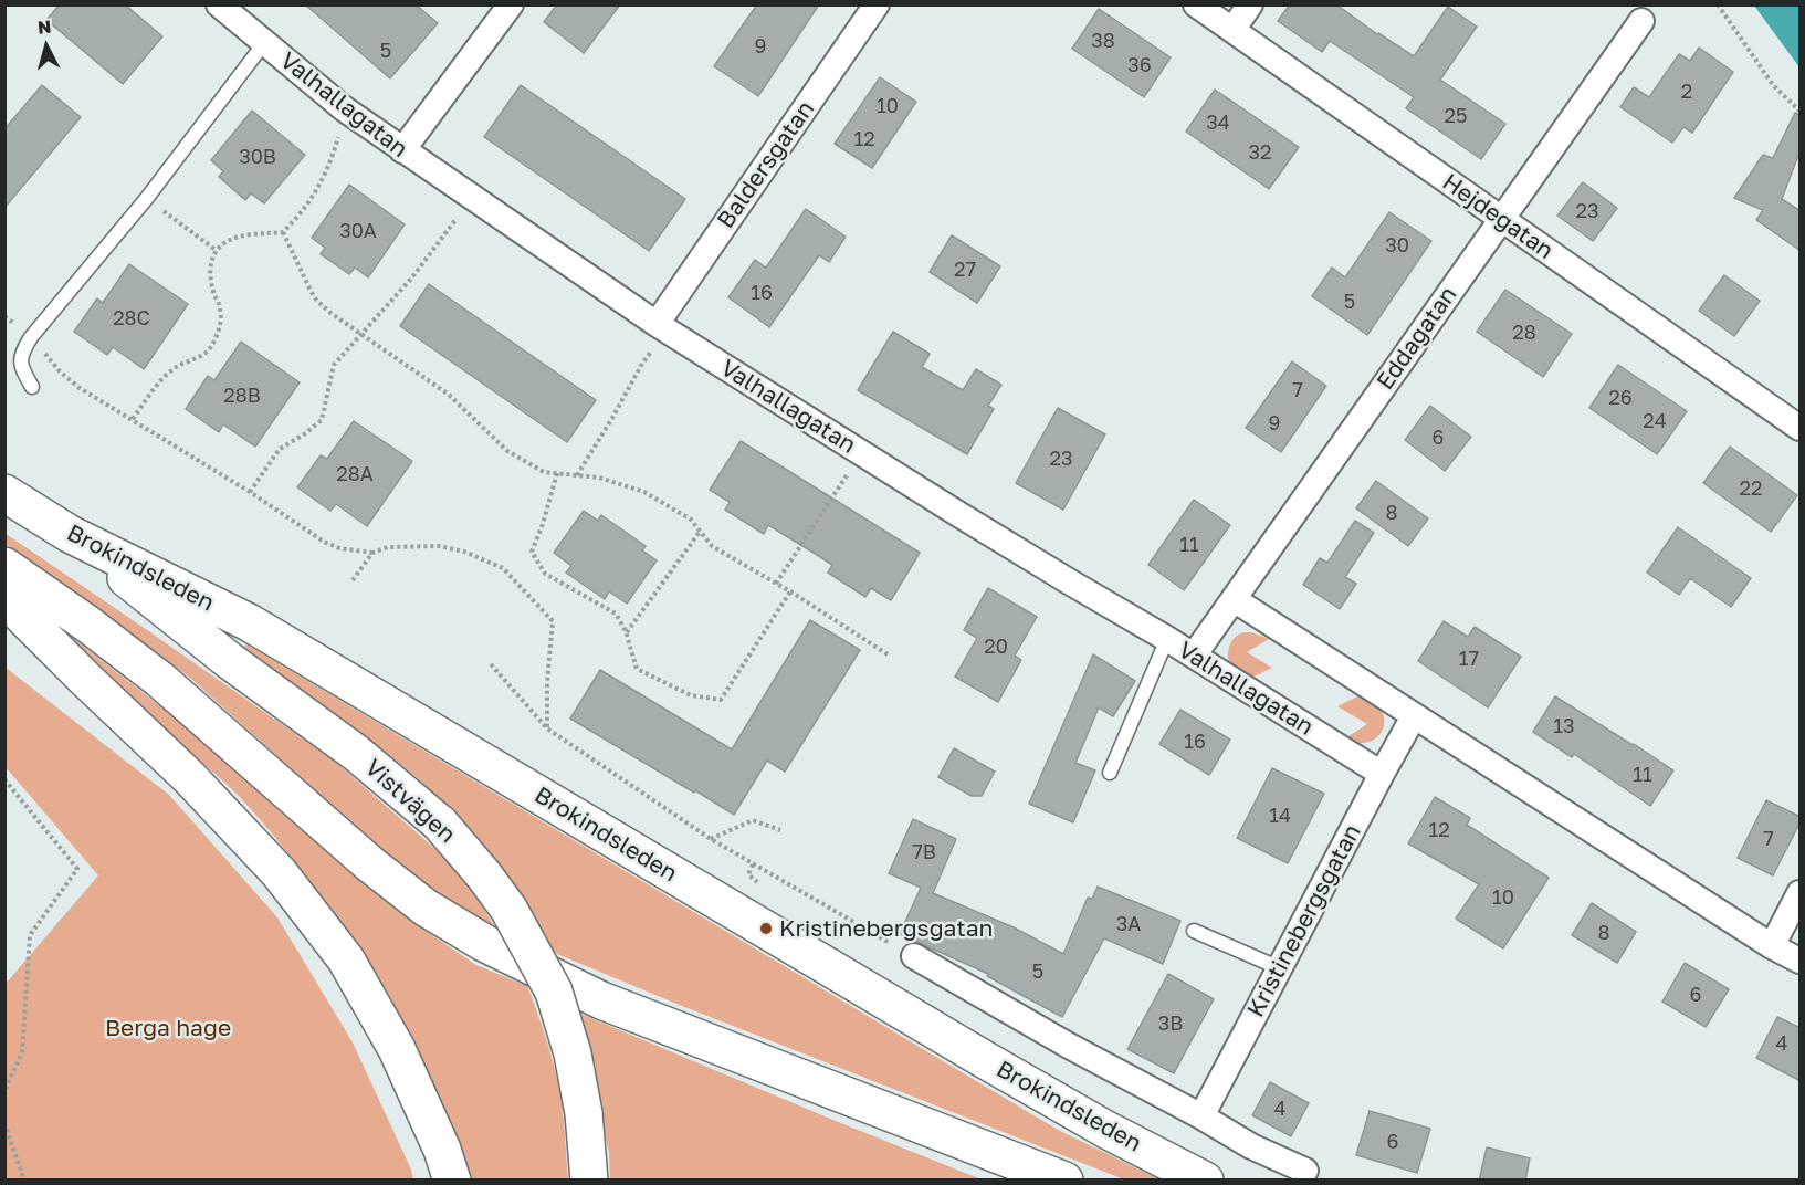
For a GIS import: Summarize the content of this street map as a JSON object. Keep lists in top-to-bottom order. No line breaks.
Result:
{"streets":{"main road":["Brokindsleden","Vistvägen"],"street":["Valhallagatan","Baldersgatan","Hejdegatan","Eddagatan","Kristinebergsgatan"]},"crossings":[["Valhallagatan","Baldersgatan"],["Valhallagatan","Eddagatan"],["Valhallagatan","Kristinebergsgatan"],["Hejdegatan","Eddagatan"],["Brokindsleden","Vistvägen"]],"parks":["Berga hage"],"places":["Kristinebergsgatan"],"house_numbers":["38","9","5","36","2","10","25","34","12","32","30B","23","30A","30","27","16","5","28C","28","7","28B","26","24","9","6","23","28A","22","8","11","20","17","13","16","11","14","12","7","7B","10","3A","8","5","6","3B","4","4","6"],"north":"top"}
